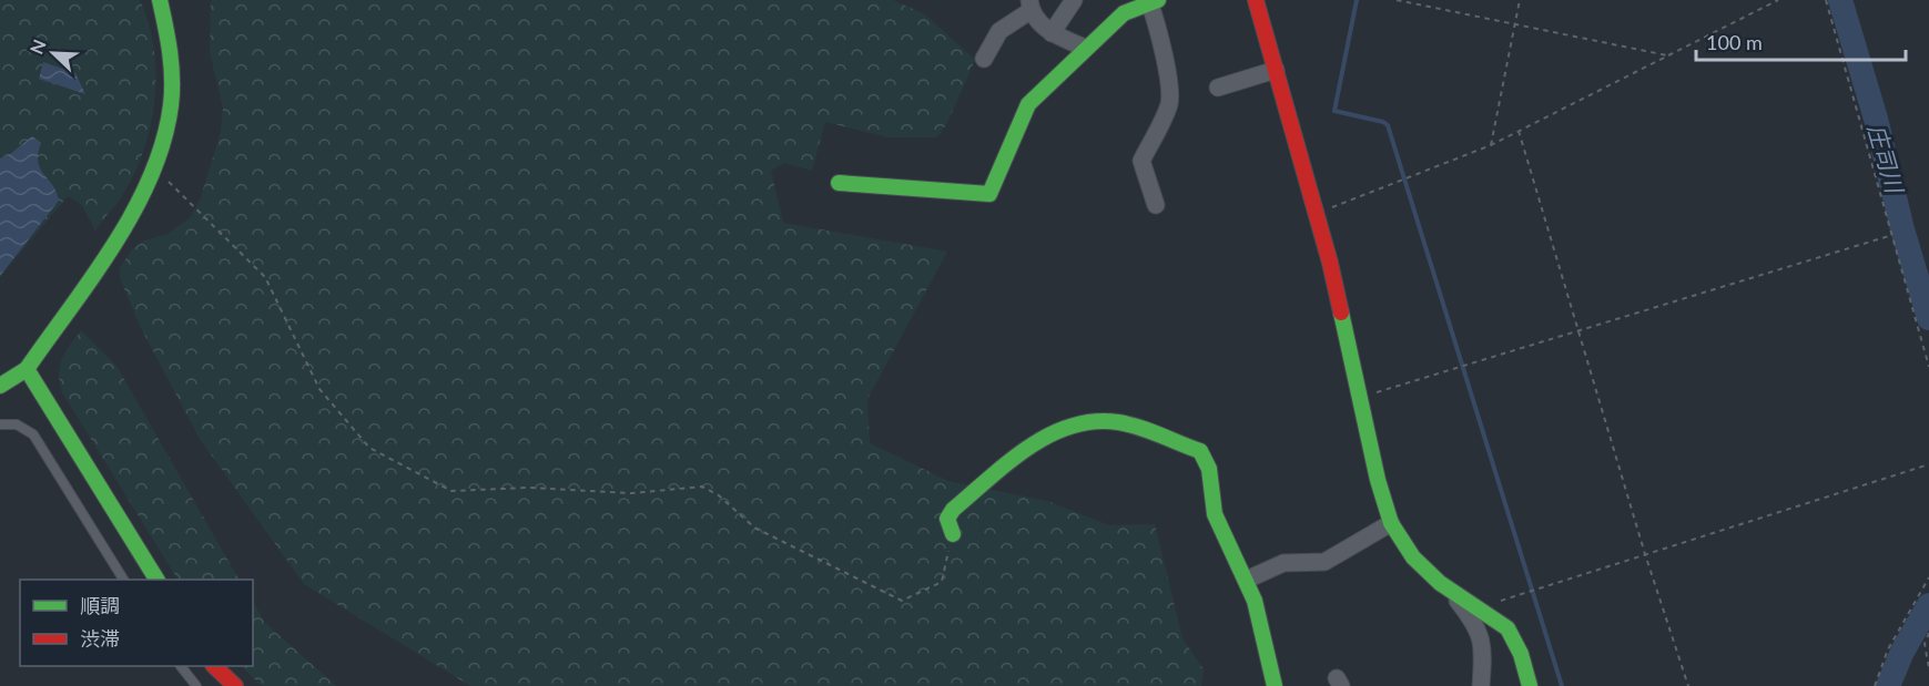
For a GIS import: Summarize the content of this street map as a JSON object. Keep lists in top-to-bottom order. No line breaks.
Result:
{"water":["庄司川"],"legend":["順調","渋滞"],"scale_bar":"100 m","north":"top left"}
